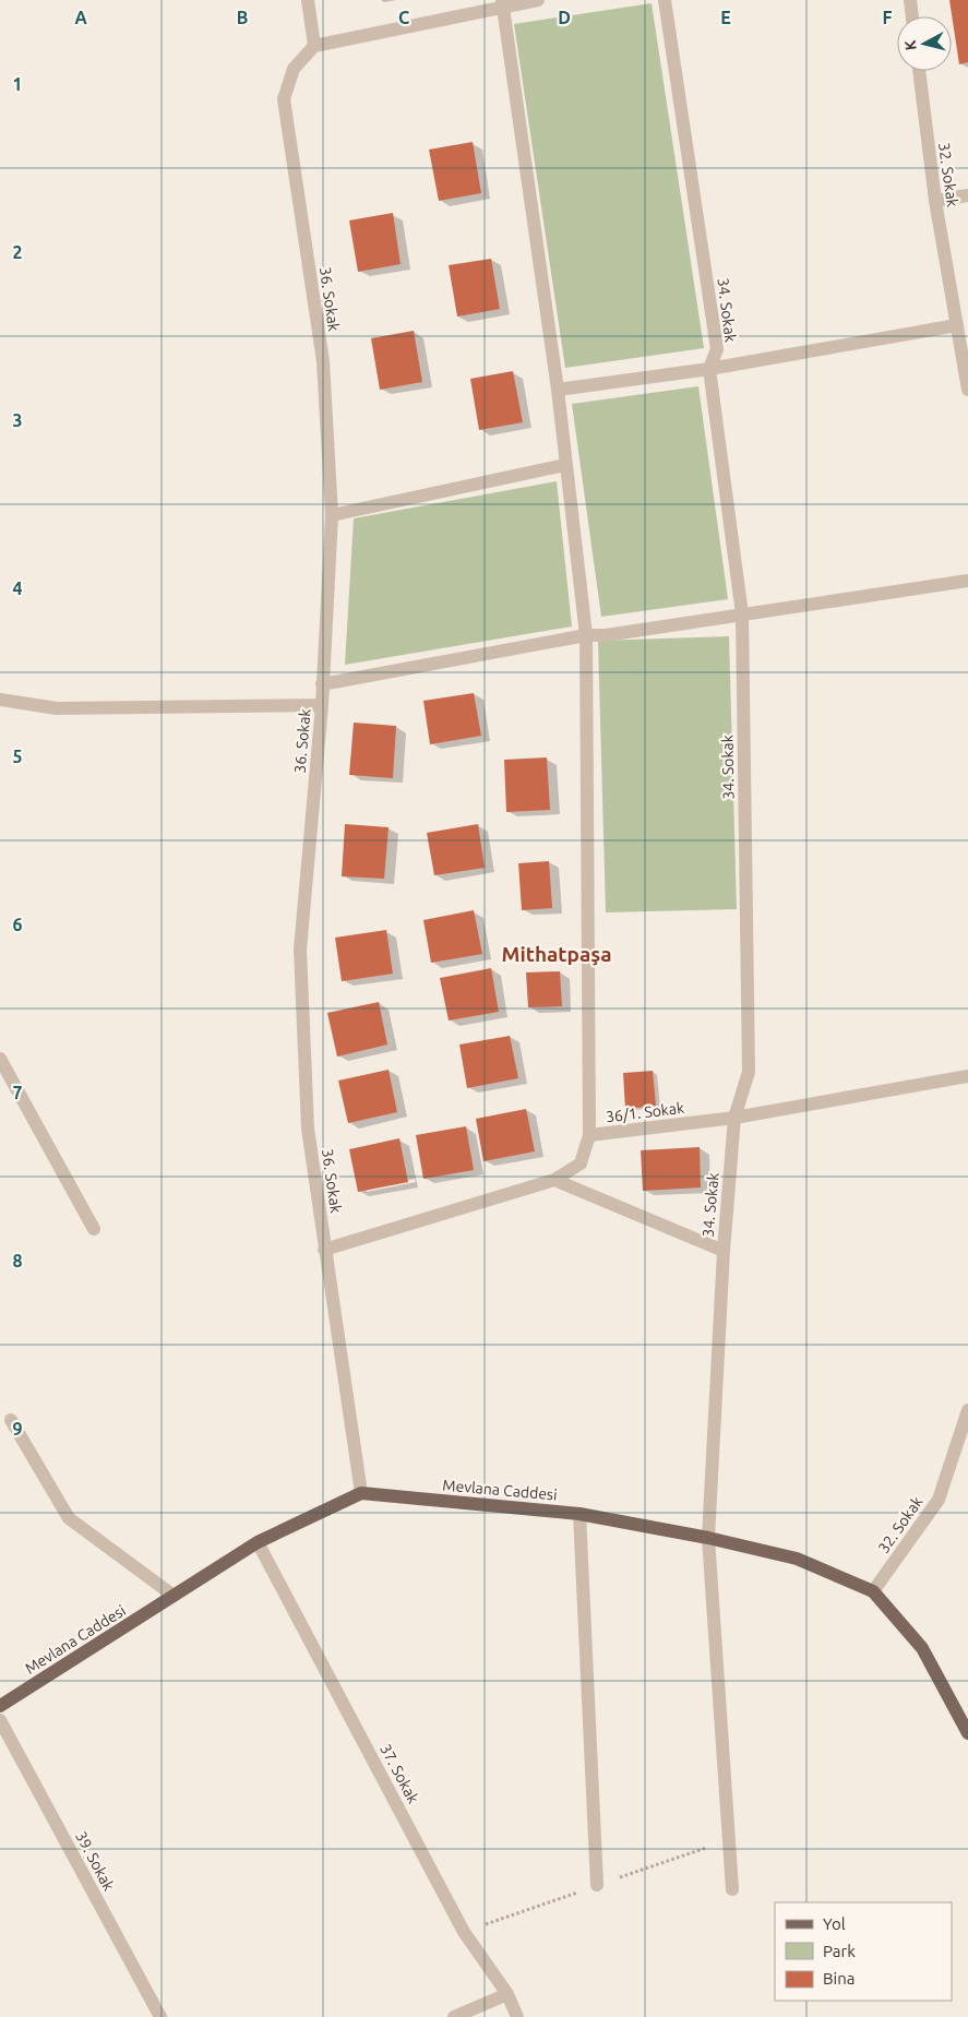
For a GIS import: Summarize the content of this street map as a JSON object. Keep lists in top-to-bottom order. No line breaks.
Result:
{"streets":{"main road":["Mevlana Caddesi"],"street":["32. Sokak","36. Sokak","34. Sokak","36/1. Sokak","37. Sokak","39. Sokak"]},"crossings":[["32. Sokak","Mevlana Caddesi"],["36. Sokak","36/1. Sokak"],["36. Sokak","Mevlana Caddesi"],["34. Sokak","36/1. Sokak"],["34. Sokak","Mevlana Caddesi"],["Mevlana Caddesi","37. Sokak"]],"districts":["Mithatpaşa"],"legend":["Yol","Park","Bina"],"north":"left","grid":{"columns":["A","B","C","D","E","F"],"rows":["1","2","3","4","5","6","7","8","9"]}}
